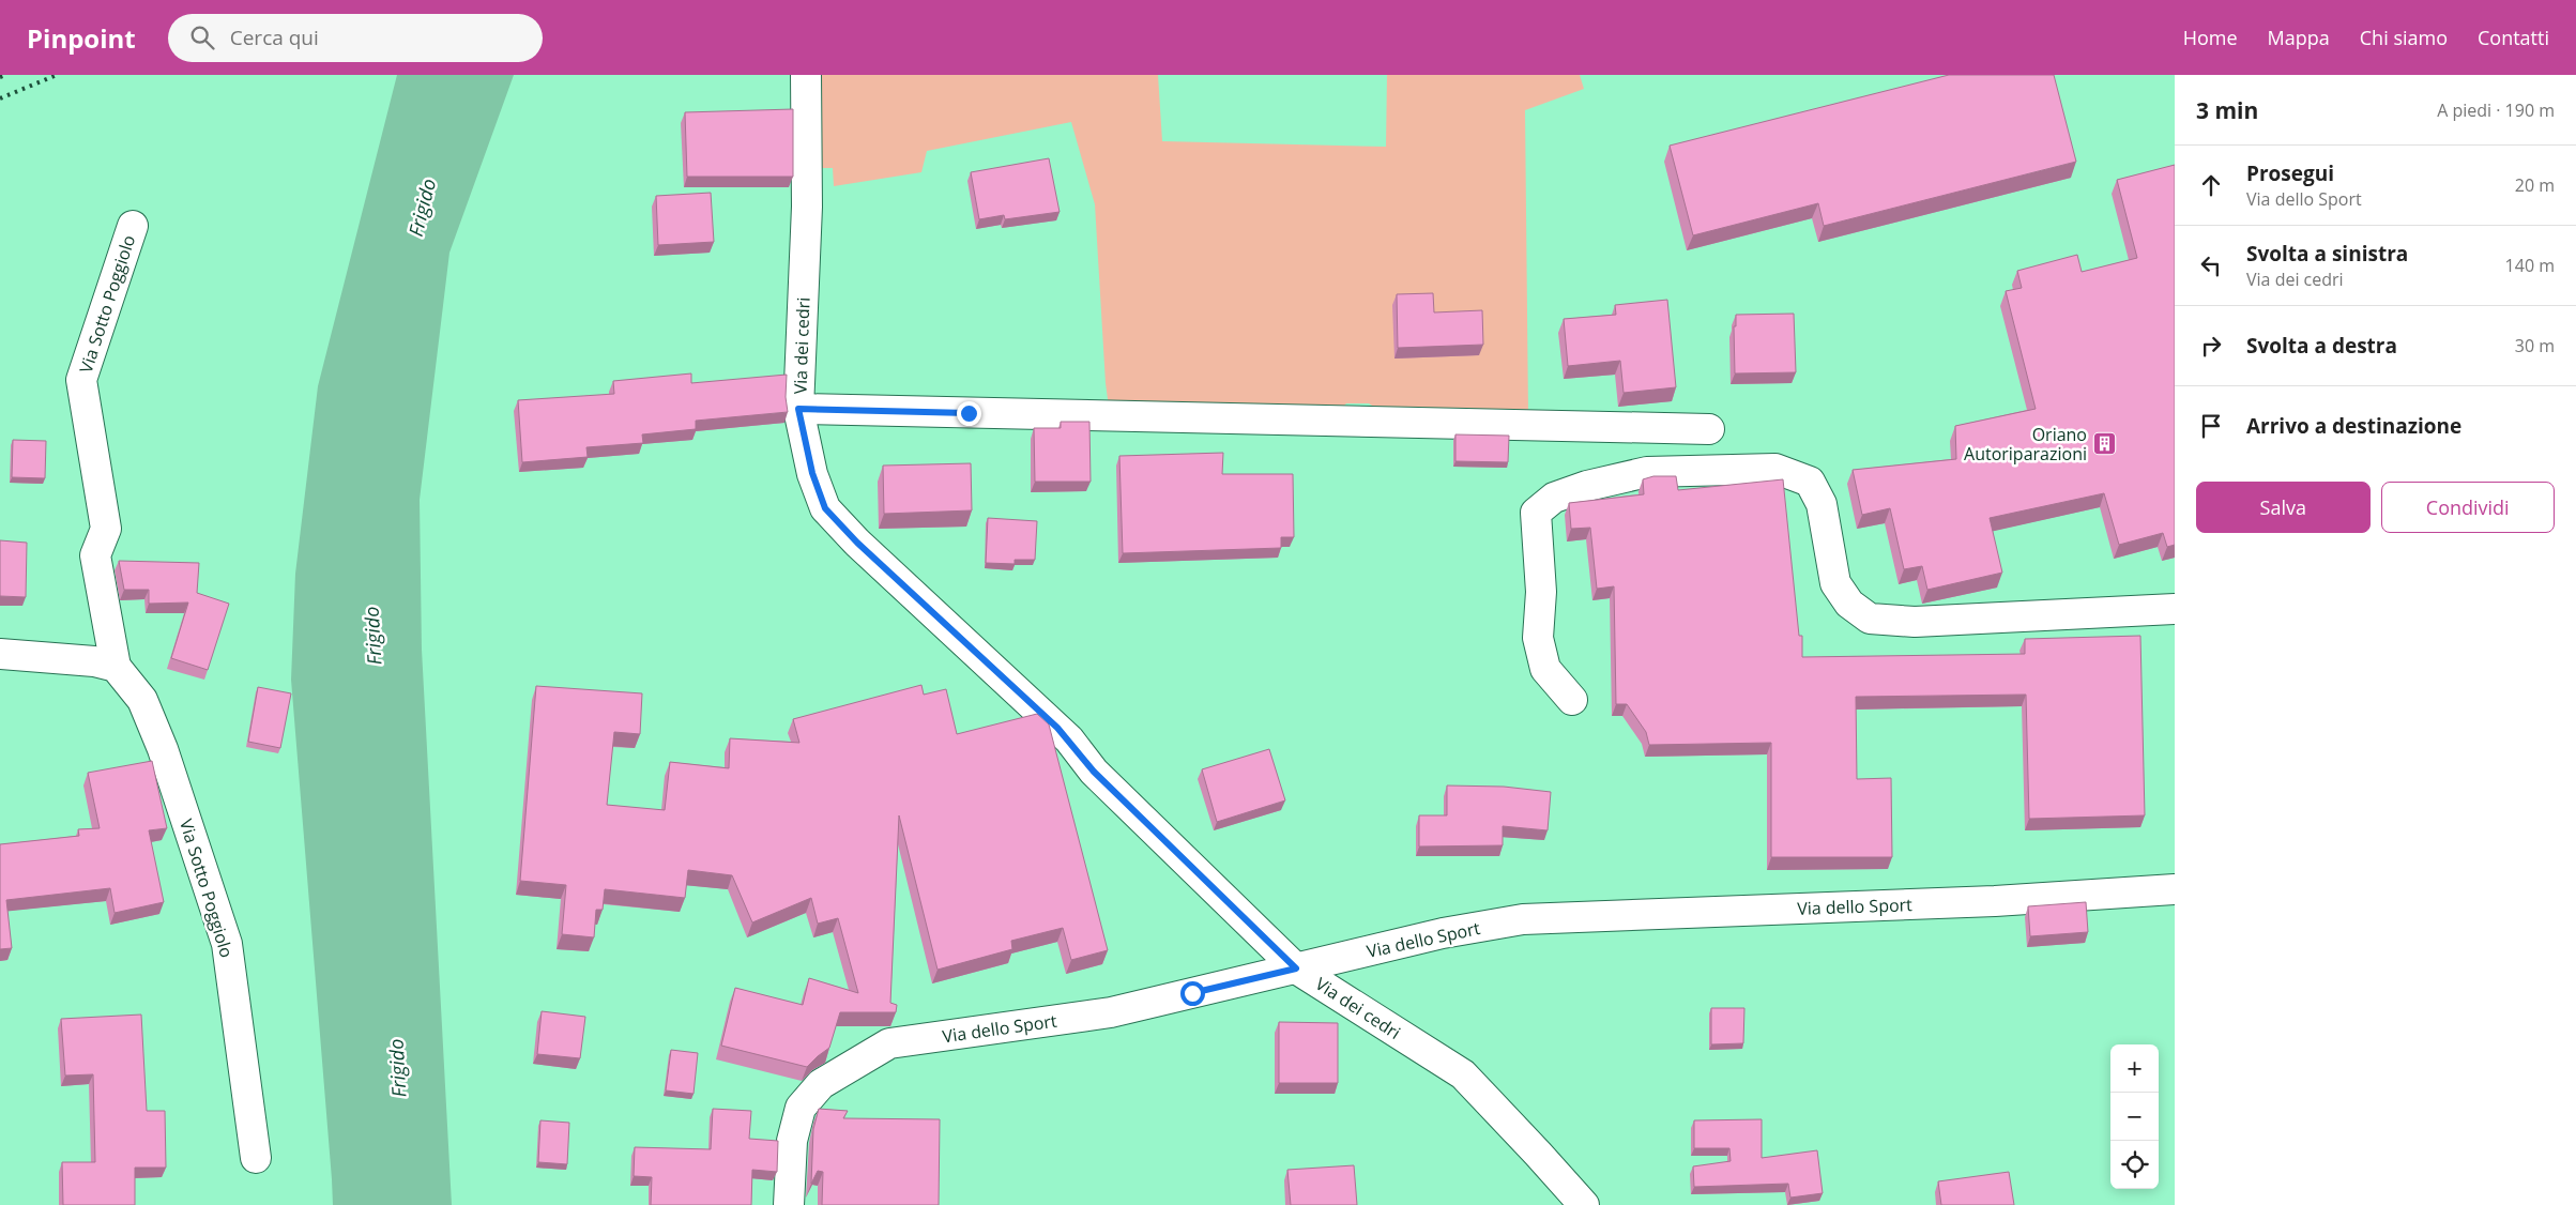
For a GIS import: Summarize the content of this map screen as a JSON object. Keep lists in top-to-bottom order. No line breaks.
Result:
{"streets":{"street":["Via Sotto Poggiolo","Via dei cedri","Via dello Sport"]},"crossings":[["Via dei cedri","Via dello Sport"]],"water":["Frigido"],"places":{"building":["Oriano Autoriparazioni"]},"page":{"header":"Pinpoint","search":"Cerca qui","nav":["Home","Mappa","Chi siamo","Contatti"],"heading":["3 min","A piedi · 190 m"],"list":[["Prosegui","Via dello Sport","20 m"],["Svolta a sinistra","Via dei cedri","140 m"],["Svolta a destra","30 m"],"Arrivo a destinazione"],"buttons":["Salva","Condividi"],"map_buttons":["+","−"]}}
